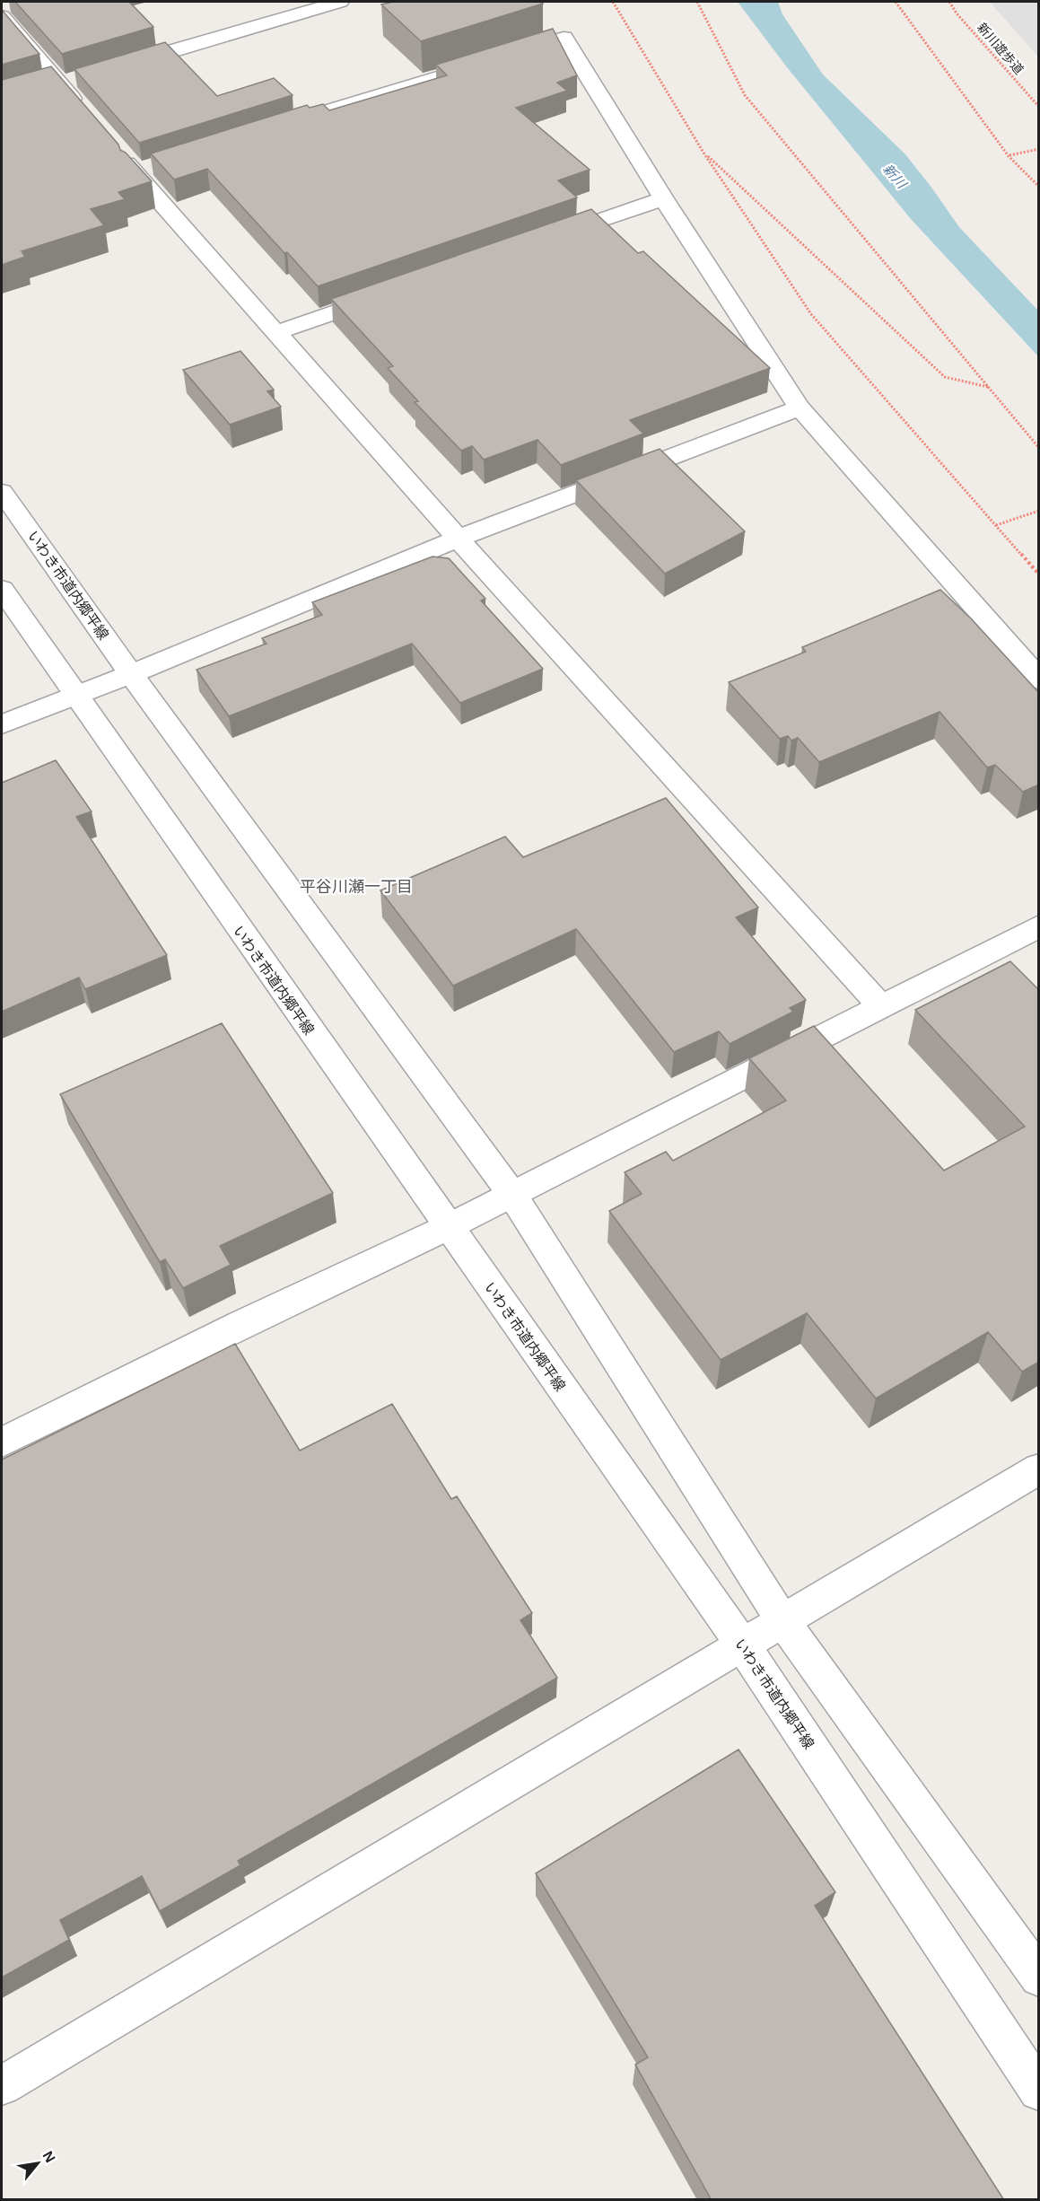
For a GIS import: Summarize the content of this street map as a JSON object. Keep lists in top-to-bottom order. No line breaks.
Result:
{"streets":{"street":["いわき市道内郷平線"],"path":["新川遊歩道"]},"districts":["平谷川瀬一丁目"],"water":["新川"],"north":"top right"}
